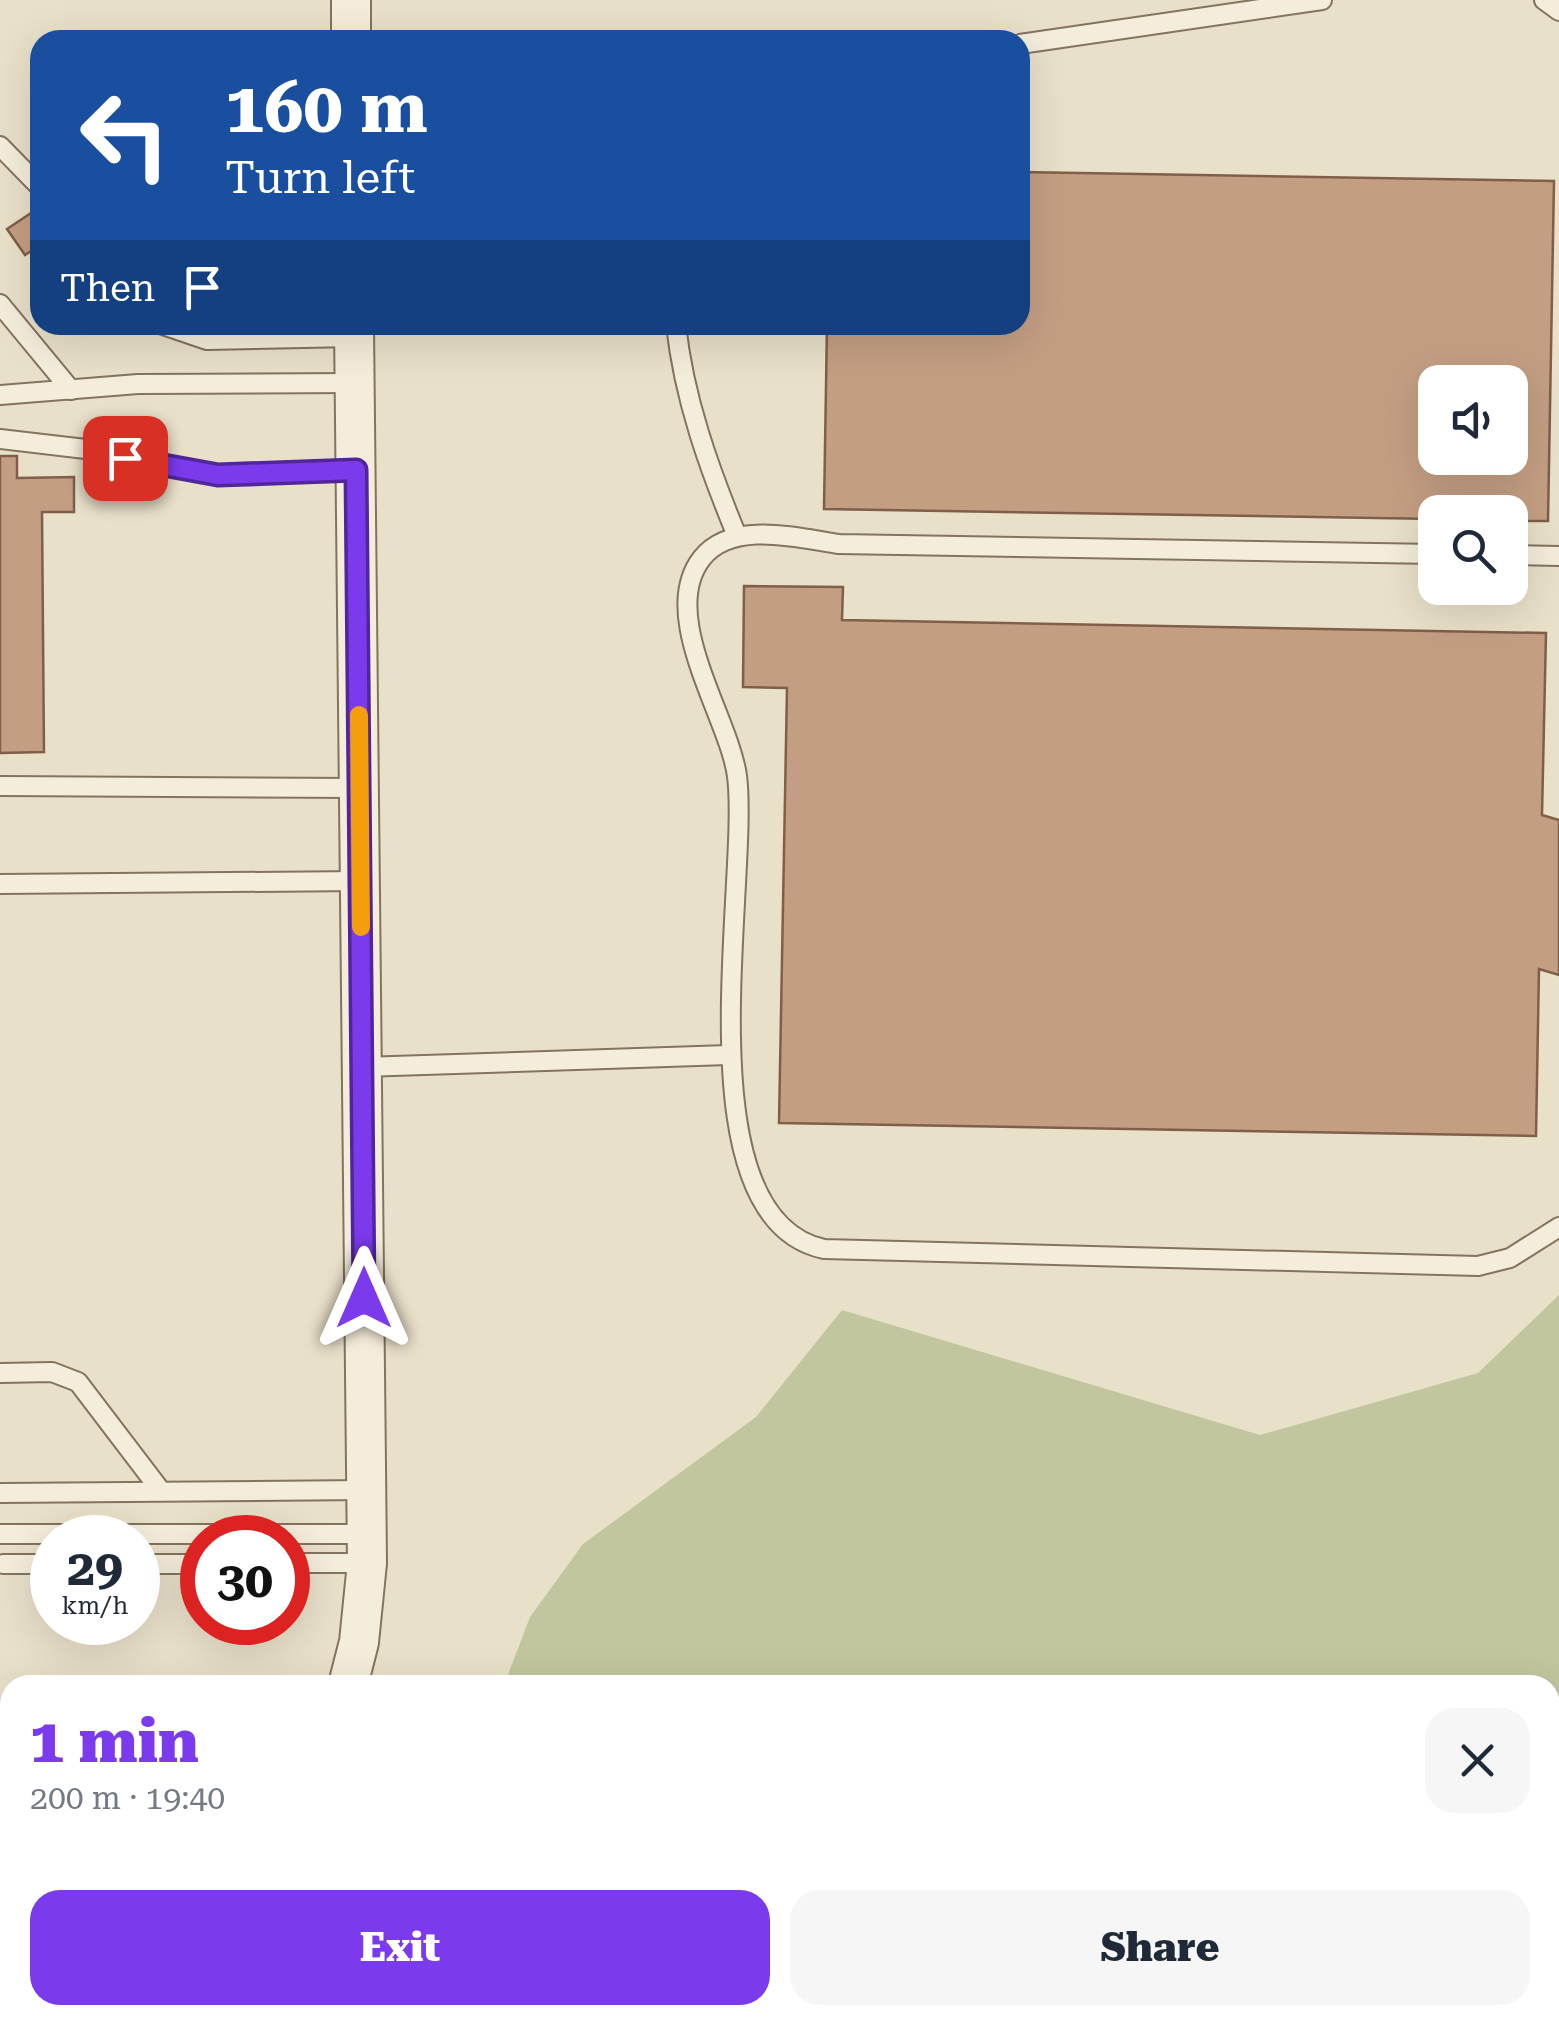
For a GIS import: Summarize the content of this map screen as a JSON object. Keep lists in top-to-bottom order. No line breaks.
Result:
{"page":{"turn":["160 m","Turn left"],"then":"Then","speed":"29 km/h","limit":"30","heading":["1 min","200 m · 19:40"],"buttons":["Exit","Share"]}}
